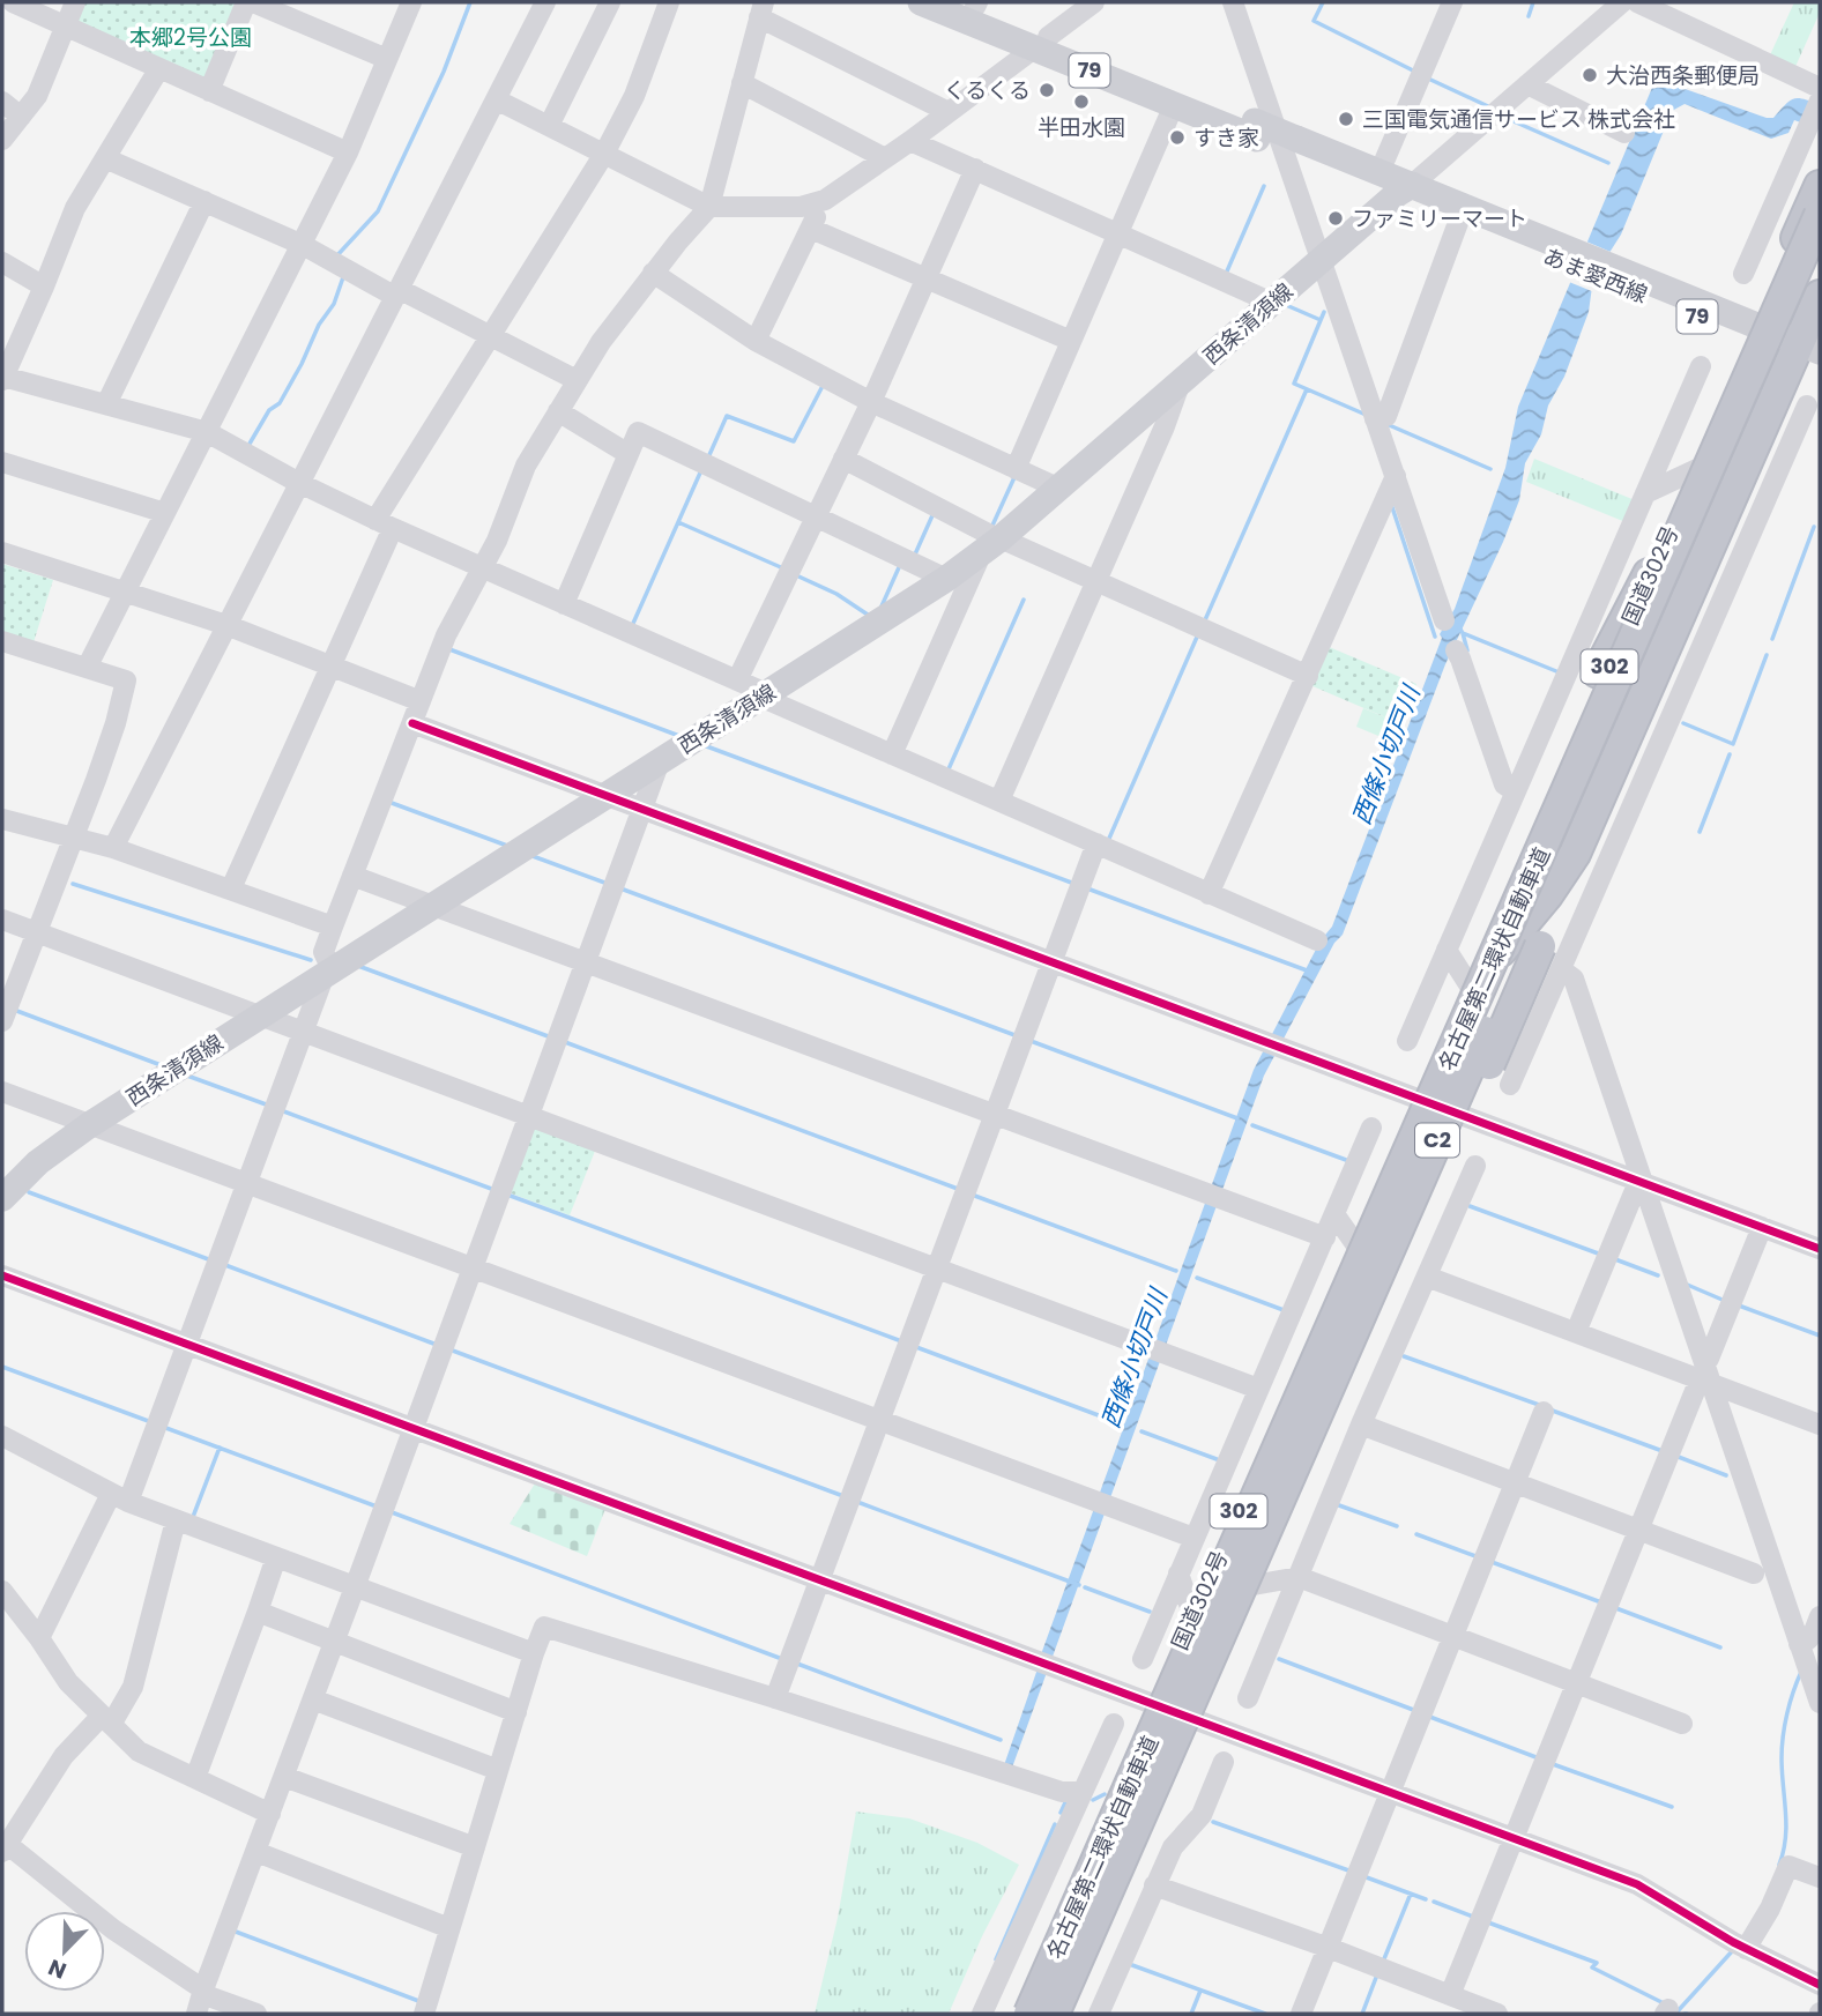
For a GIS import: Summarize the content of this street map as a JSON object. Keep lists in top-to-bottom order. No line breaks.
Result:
{"streets":{"highway":["国道302号","302","名古屋第二環状自動車道","C2"],"main road":["79","あま愛西線","西条清須線"]},"crossings":[["あま愛西線","西条清須線"],["あま愛西線","国道302号"],["国道302号","名古屋第二環状自動車道"]],"water":["西條小切戸川"],"parks":["本郷2号公園"],"places":["大治西条郵便局","くるくる","半田水園","三国電気通信サービス 株式会社","すき家","ファミリーマート"],"north":"bottom left"}
